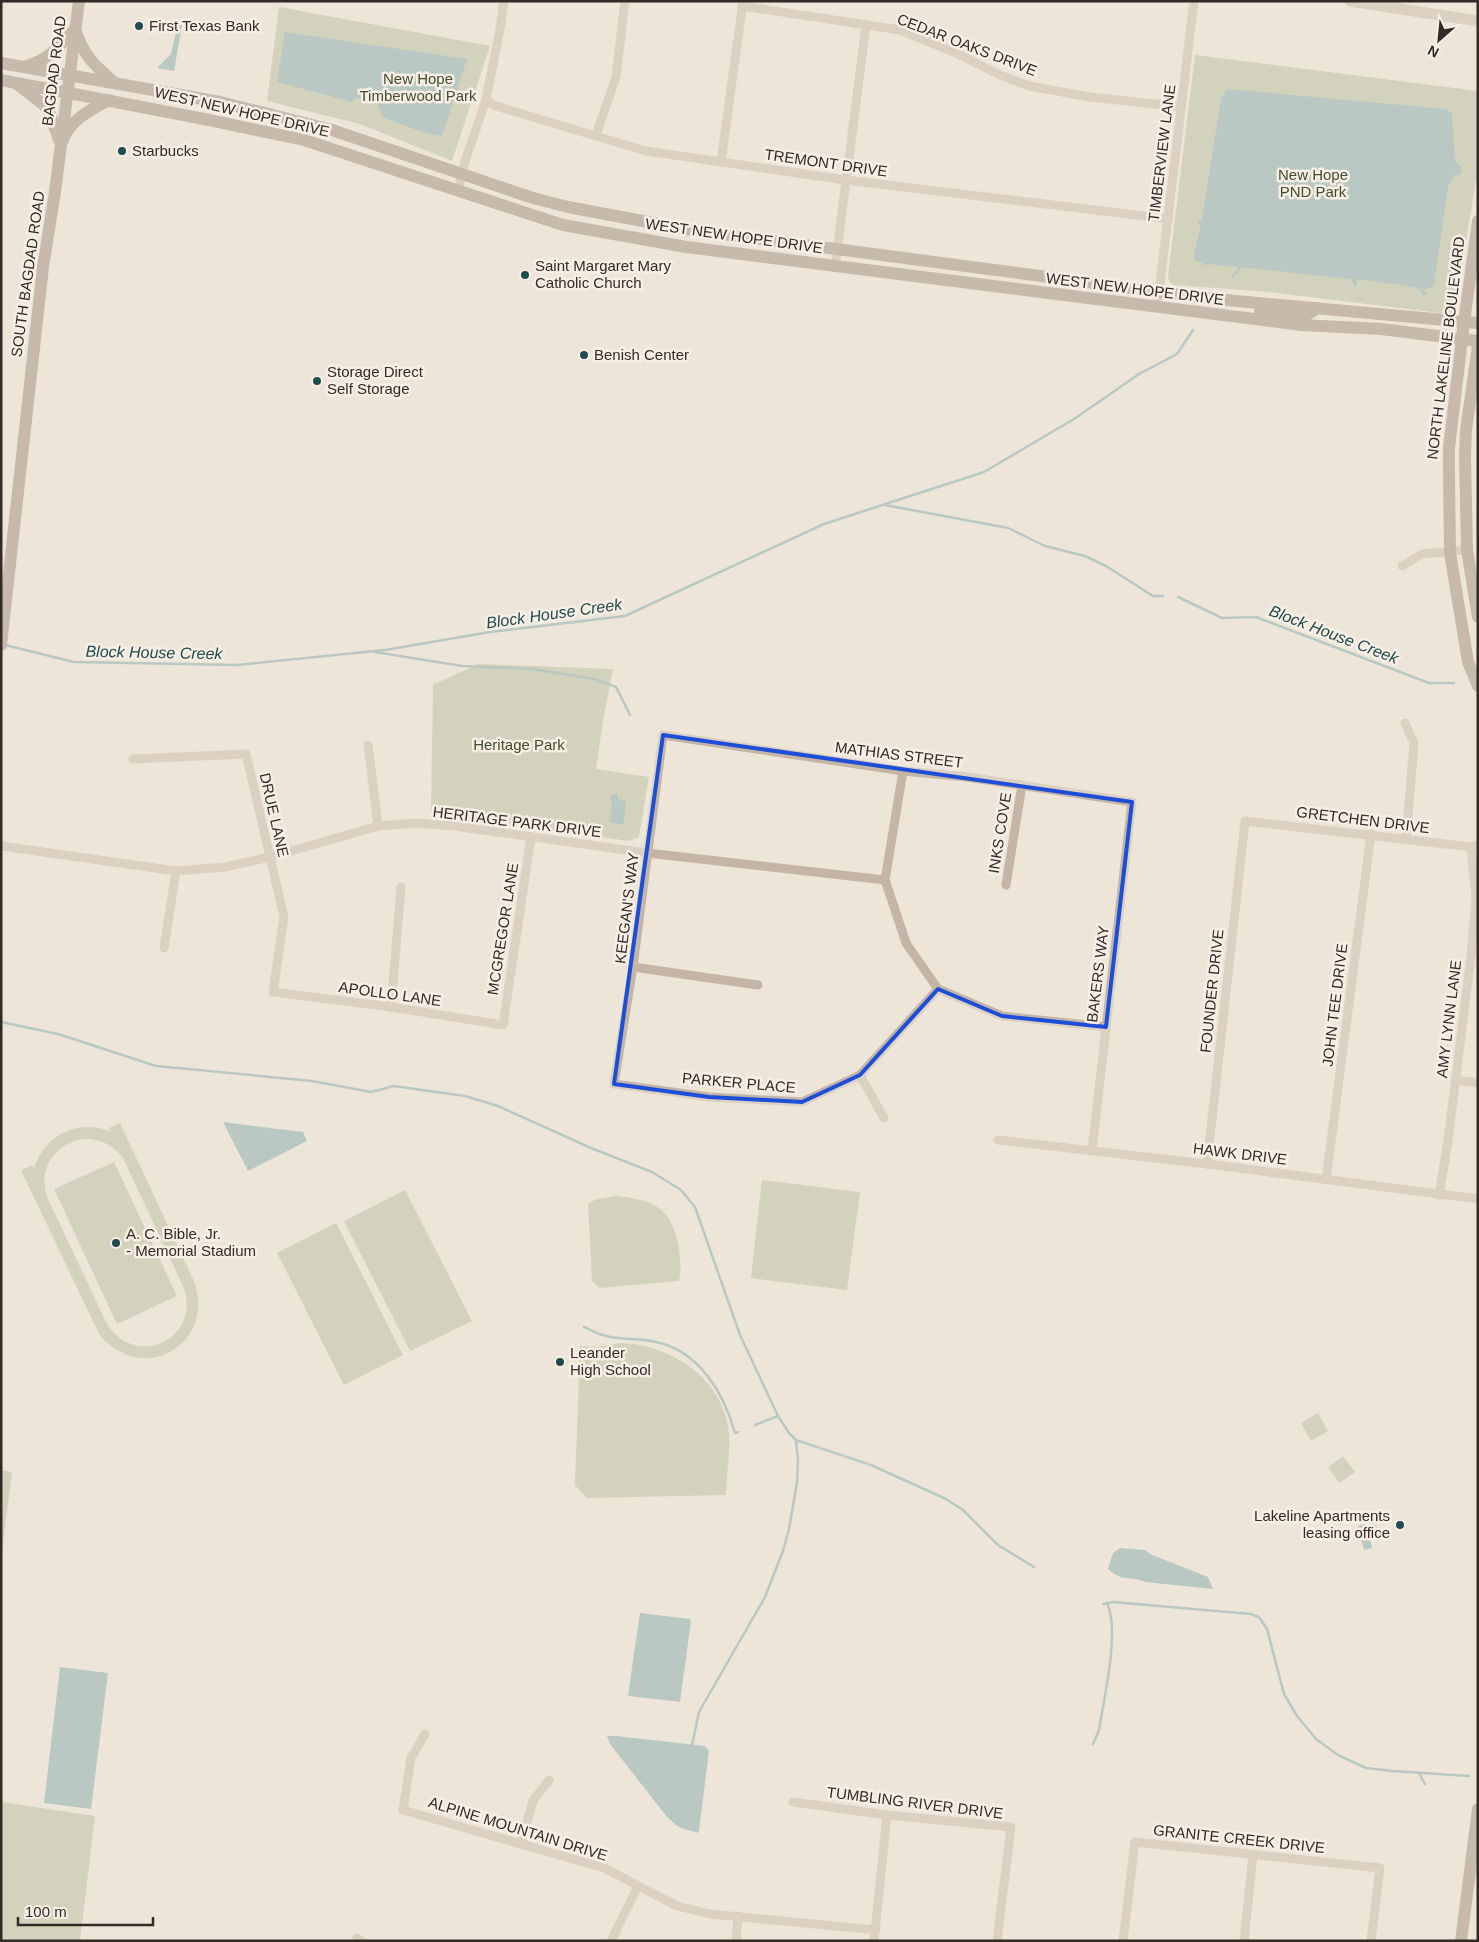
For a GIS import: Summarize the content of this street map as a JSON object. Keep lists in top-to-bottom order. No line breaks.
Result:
{"streets":{"main road":["BAGDAD ROAD","WEST NEW HOPE DRIVE","SOUTH BAGDAD ROAD","NORTH LAKELINE BOULEVARD"],"street":["CEDAR OAKS DRIVE","TIMBERVIEW LANE","TREMONT DRIVE","MATHIAS STREET","DRUE LANE","GRETCHEN DRIVE","HERITAGE PARK DRIVE","INKS COVE","KEEGAN'S WAY","MCGREGOR LANE","BAKERS WAY","FOUNDER DRIVE","APOLLO LANE","JOHN TEE DRIVE","AMY LYNN LANE","PARKER PLACE","HAWK DRIVE","TUMBLING RIVER DRIVE","ALPINE MOUNTAIN DRIVE","GRANITE CREEK DRIVE"]},"crossings":[["CEDAR OAKS DRIVE","TIMBERVIEW LANE"],["BAGDAD ROAD","WEST NEW HOPE DRIVE"],["BAGDAD ROAD","SOUTH BAGDAD ROAD"],["WEST NEW HOPE DRIVE","TIMBERVIEW LANE"],["WEST NEW HOPE DRIVE","NORTH LAKELINE BOULEVARD"],["TIMBERVIEW LANE","TREMONT DRIVE"],["MATHIAS STREET","INKS COVE"],["MATHIAS STREET","KEEGAN'S WAY"],["MATHIAS STREET","BAKERS WAY"],["DRUE LANE","HERITAGE PARK DRIVE"],["DRUE LANE","APOLLO LANE"],["GRETCHEN DRIVE","FOUNDER DRIVE"],["GRETCHEN DRIVE","JOHN TEE DRIVE"],["GRETCHEN DRIVE","AMY LYNN LANE"],["HERITAGE PARK DRIVE","KEEGAN'S WAY"],["HERITAGE PARK DRIVE","MCGREGOR LANE"],["KEEGAN'S WAY","PARKER PLACE"],["MCGREGOR LANE","APOLLO LANE"],["BAKERS WAY","HAWK DRIVE"],["FOUNDER DRIVE","HAWK DRIVE"],["JOHN TEE DRIVE","HAWK DRIVE"],["AMY LYNN LANE","HAWK DRIVE"]],"water":["Block House Creek"],"parks":["New Hope Timberwood Park","New Hope PND Park","Heritage Park"],"places":["First Texas Bank","Starbucks","Saint Margaret Mary Catholic Church","Benish Center","Storage Direct Self Storage","A. C. Bible, Jr. - Memorial Stadium","Leander High School","Lakeline Apartments leasing office"],"scale_bar":"100 m","north":"bottom left"}
